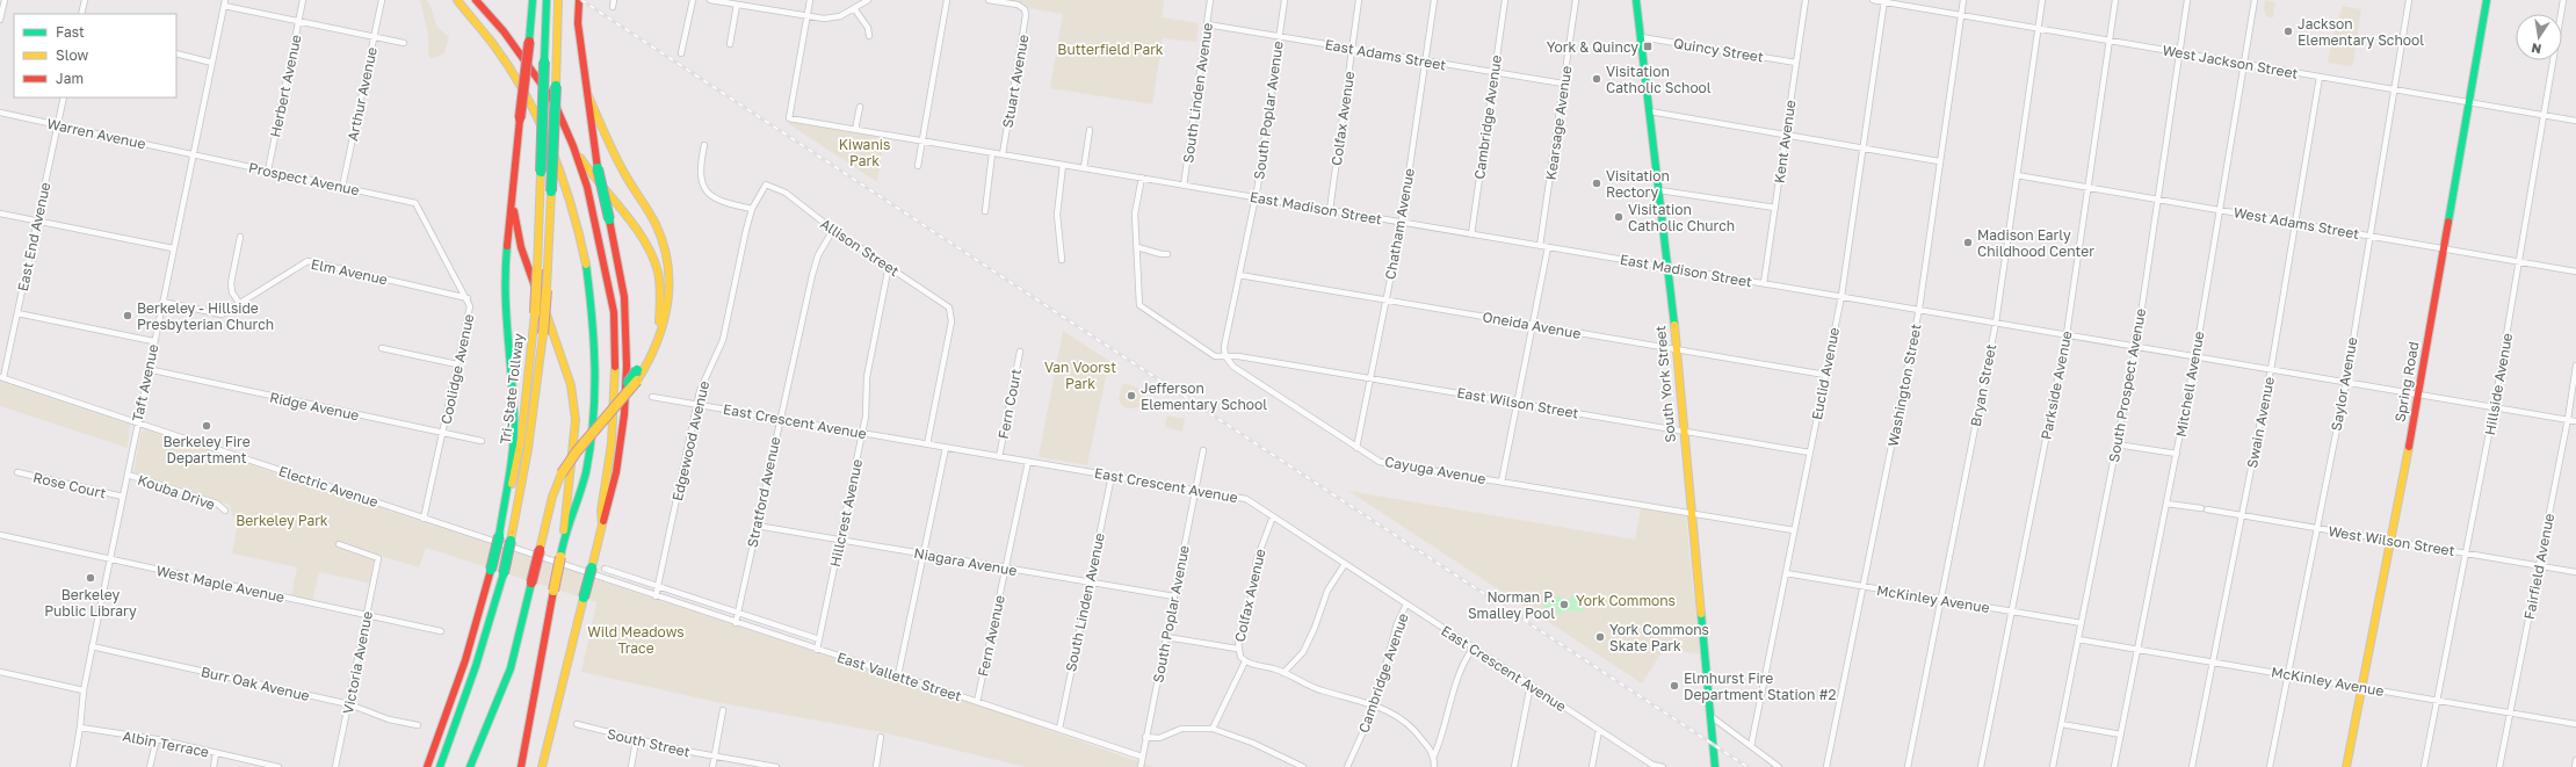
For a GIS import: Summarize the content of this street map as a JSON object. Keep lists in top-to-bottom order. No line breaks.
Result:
{"streets":{"main road":["Spring Road","South York Street","Tri-State Tollway"],"street":["Quincy Street","East Adams Street","West Jackson Street","Stuart Avenue","Herbert Avenue","South Linden Avenue","Arthur Avenue","South Poplar Avenue","Cambridge Avenue","Colfax Avenue","Kearsage Avenue","Warren Avenue","Kent Avenue","Prospect Avenue","East Madison Street","West Adams Street","Chatham Avenue","East End Avenue","Allison Street","Elm Avenue","Oneida Avenue","Coolidge Avenue","Euclid Avenue","Taft Avenue","Mitchell Avenue","Saylor Avenue","Hillside Avenue","Washington Street","Bryan Street","Parkside Avenue","South Prospect Avenue","East Wilson Street","Fern Court","Ridge Avenue","East Crescent Avenue","Swain Avenue","Edgewood Avenue","Cayuga Avenue","Rose Court","Electric Avenue","Kouba Drive","Stratford Avenue","Hillcrest Avenue","West Wilson Street","Niagara Avenue","Fairfield Avenue","West Maple Avenue","McKinley Avenue","Fern Avenue","Victoria Avenue","East Vallette Street","Burr Oak Avenue","South Street","Albin Terrace"]},"crossings":[["Quincy Street","Kent Avenue"],["Quincy Street","South York Street"],["East Adams Street","South Linden Avenue"],["East Adams Street","South Poplar Avenue"],["East Adams Street","Cambridge Avenue"],["East Adams Street","Colfax Avenue"],["East Adams Street","Kearsage Avenue"],["East Adams Street","Chatham Avenue"],["West Jackson Street","Euclid Avenue"],["West Jackson Street","Spring Road"],["West Jackson Street","Mitchell Avenue"],["West Jackson Street","Saylor Avenue"],["West Jackson Street","Hillside Avenue"],["West Jackson Street","Washington Street"],["West Jackson Street","Bryan Street"],["West Jackson Street","Parkside Avenue"],["West Jackson Street","South Prospect Avenue"],["West Jackson Street","Swain Avenue"],["Stuart Avenue","East Madison Street"],["Herbert Avenue","Prospect Avenue"],["South Linden Avenue","East Madison Street"],["South Linden Avenue","East Crescent Avenue"],["South Linden Avenue","Niagara Avenue"],["South Linden Avenue","East Vallette Street"],["Arthur Avenue","Prospect Avenue"],["South Poplar Avenue","East Madison Street"],["South Poplar Avenue","Oneida Avenue"],["South Poplar Avenue","East Wilson Street"],["South Poplar Avenue","East Crescent Avenue"],["South Poplar Avenue","Cayuga Avenue"],["South Poplar Avenue","Niagara Avenue"],["South Poplar Avenue","East Vallette Street"],["Cambridge Avenue","East Madison Street"],["Cambridge Avenue","East Crescent Avenue"],["Colfax Avenue","East Madison Street"],["Colfax Avenue","East Crescent Avenue"],["Kearsage Avenue","East Madison Street"],["Warren Avenue","Prospect Avenue"],["Warren Avenue","East End Avenue"],["Warren Avenue","Taft Avenue"],["Kent Avenue","East Madison Street"],["Prospect Avenue","Coolidge Avenue"],["Prospect Avenue","Taft Avenue"],["East Madison Street","Chatham Avenue"],["East Madison Street","Euclid Avenue"],["East Madison Street","Spring Road"],["East Madison Street","South York Street"],["East Madison Street","Mitchell Avenue"],["East Madison Street","Saylor Avenue"],["East Madison Street","Hillside Avenue"],["East Madison Street","Washington Street"],["East Madison Street","Bryan Street"],["East Madison Street","Parkside Avenue"],["East Madison Street","South Prospect Avenue"],["East Madison Street","Swain Avenue"],["East Madison Street","Cayuga Avenue"],["East Madison Street","Fairfield Avenue"],["West Adams Street","Spring Road"],["West Adams Street","Mitchell Avenue"],["West Adams Street","Saylor Avenue"],["West Adams Street","Hillside Avenue"],["West Adams Street","Bryan Street"],["West Adams Street","Parkside Avenue"],["West Adams Street","South Prospect Avenue"],["West Adams Street","Swain Avenue"],["Chatham Avenue","Oneida Avenue"],["Chatham Avenue","East Wilson Street"],["Chatham Avenue","Cayuga Avenue"],["East End Avenue","Electric Avenue"],["Allison Street","East Crescent Avenue"],["Allison Street","Edgewood Avenue"],["Allison Street","Stratford Avenue"],["Allison Street","Hillcrest Avenue"],["Elm Avenue","Coolidge Avenue"],["Elm Avenue","Taft Avenue"],["Oneida Avenue","Euclid Avenue"],["Oneida Avenue","South York Street"],["Coolidge Avenue","Ridge Avenue"],["Coolidge Avenue","Electric Avenue"],["Euclid Avenue","East Wilson Street"],["Euclid Avenue","Cayuga Avenue"],["Euclid Avenue","McKinley Avenue"],["Spring Road","West Wilson Street"],["Spring Road","McKinley Avenue"],["Taft Avenue","Ridge Avenue"],["Taft Avenue","Rose Court"],["Taft Avenue","Electric Avenue"],["Taft Avenue","Kouba Drive"],["Taft Avenue","West Maple Avenue"],["Taft Avenue","Burr Oak Avenue"],["Taft Avenue","Albin Terrace"],["South York Street","East Wilson Street"],["South York Street","Cayuga Avenue"],["Mitchell Avenue","West Wilson Street"],["Mitchell Avenue","McKinley Avenue"],["Saylor Avenue","West Wilson Street"],["Saylor Avenue","McKinley Avenue"],["Hillside Avenue","West Wilson Street"],["Hillside Avenue","McKinley Avenue"],["Washington Street","McKinley Avenue"],["Bryan Street","McKinley Avenue"],["Parkside Avenue","McKinley Avenue"],["South Prospect Avenue","McKinley Avenue"],["East Wilson Street","Cayuga Avenue"],["Fern Court","East Crescent Avenue"],["East Crescent Avenue","Edgewood Avenue"],["East Crescent Avenue","Stratford Avenue"],["East Crescent Avenue","Hillcrest Avenue"],["East Crescent Avenue","Fern Avenue"],["Swain Avenue","West Wilson Street"],["Swain Avenue","McKinley Avenue"],["Edgewood Avenue","Electric Avenue"],["Edgewood Avenue","East Vallette Street"],["Electric Avenue","East Vallette Street"],["Stratford Avenue","Niagara Avenue"],["Stratford Avenue","East Vallette Street"],["Hillcrest Avenue","Niagara Avenue"],["Hillcrest Avenue","East Vallette Street"],["West Wilson Street","Fairfield Avenue"],["Niagara Avenue","Fern Avenue"],["Fairfield Avenue","McKinley Avenue"],["West Maple Avenue","Victoria Avenue"],["Fern Avenue","East Vallette Street"],["Victoria Avenue","Burr Oak Avenue"]],"parks":["Butterfield Park","Kiwanis Park","Van Voorst Park","Berkeley Park","York Commons","Wild Meadows Trace"],"places":{"other":["Jackson Elementary School","Visitation Catholic School","Visitation Rectory","Visitation Catholic Church","Madison Early Childhood Center","Berkeley - Hillside Presbyterian Church","Jefferson Elementary School","Berkeley Fire Department","Berkeley Public Library","Norman P. Smalley Pool","York Commons Skate Park","Elmhurst Fire Department Station #2"],"transit":["York & Quincy"]},"legend":["Fast","Slow","Jam"],"north":"bottom"}
